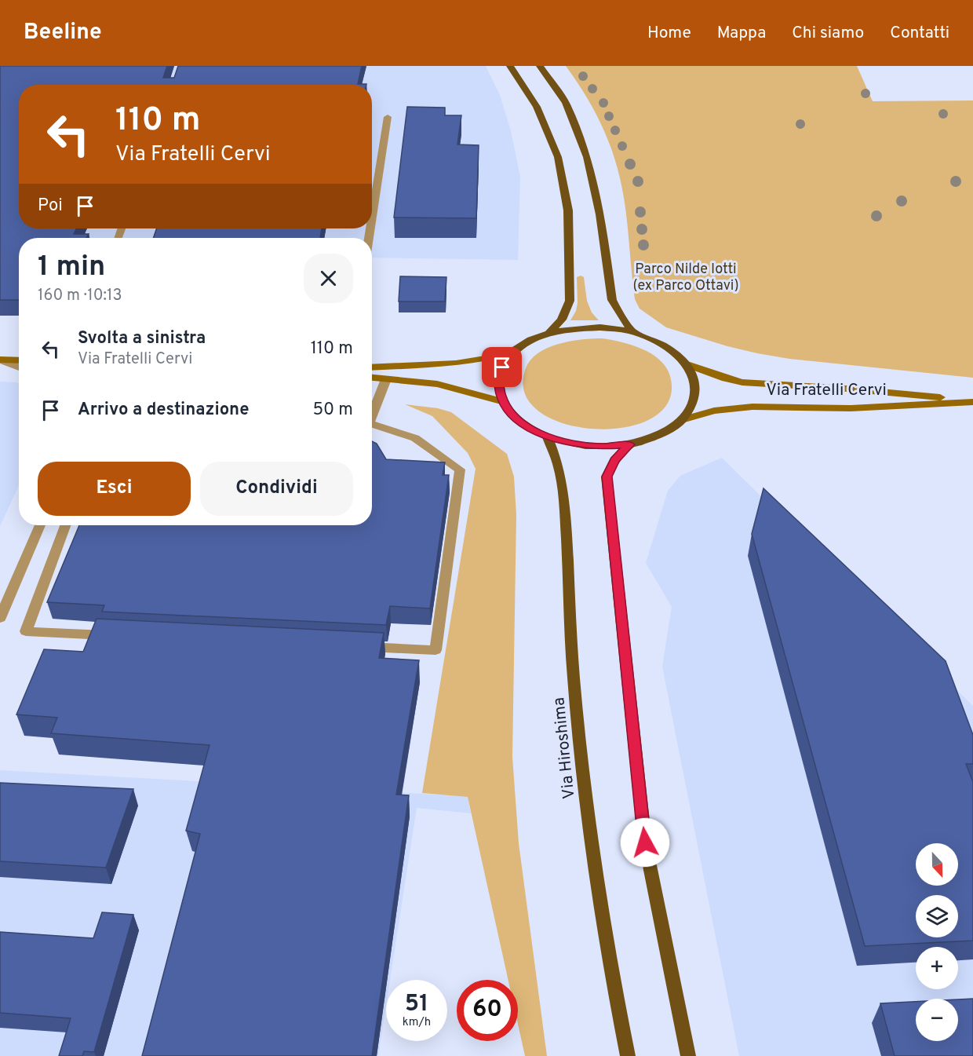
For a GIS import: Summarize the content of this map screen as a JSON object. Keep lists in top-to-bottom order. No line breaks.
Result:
{"streets":{"main road":["Via Fratelli Cervi","Via Hiroshima"]},"crossings":[["Via Fratelli Cervi","Via Hiroshima"]],"parks":["Parco Nilde Iotti (ex Parco Ottavi)"],"north":"bottom","page":{"header":"Beeline","nav":["Home","Mappa","Chi siamo","Contatti"],"turn":["110 m","Via Fratelli Cervi"],"then":"Poi","heading":["1 min","160 m · 10:13"],"list":[{"name":"Svolta a sinistra","note":"Via Fratelli Cervi","value":"110 m"},{"name":"Arrivo a destinazione","value":"50 m"}],"buttons":["Esci","Condividi"],"map_buttons":["+","−"],"speed":"51 km/h","limit":"60"}}
